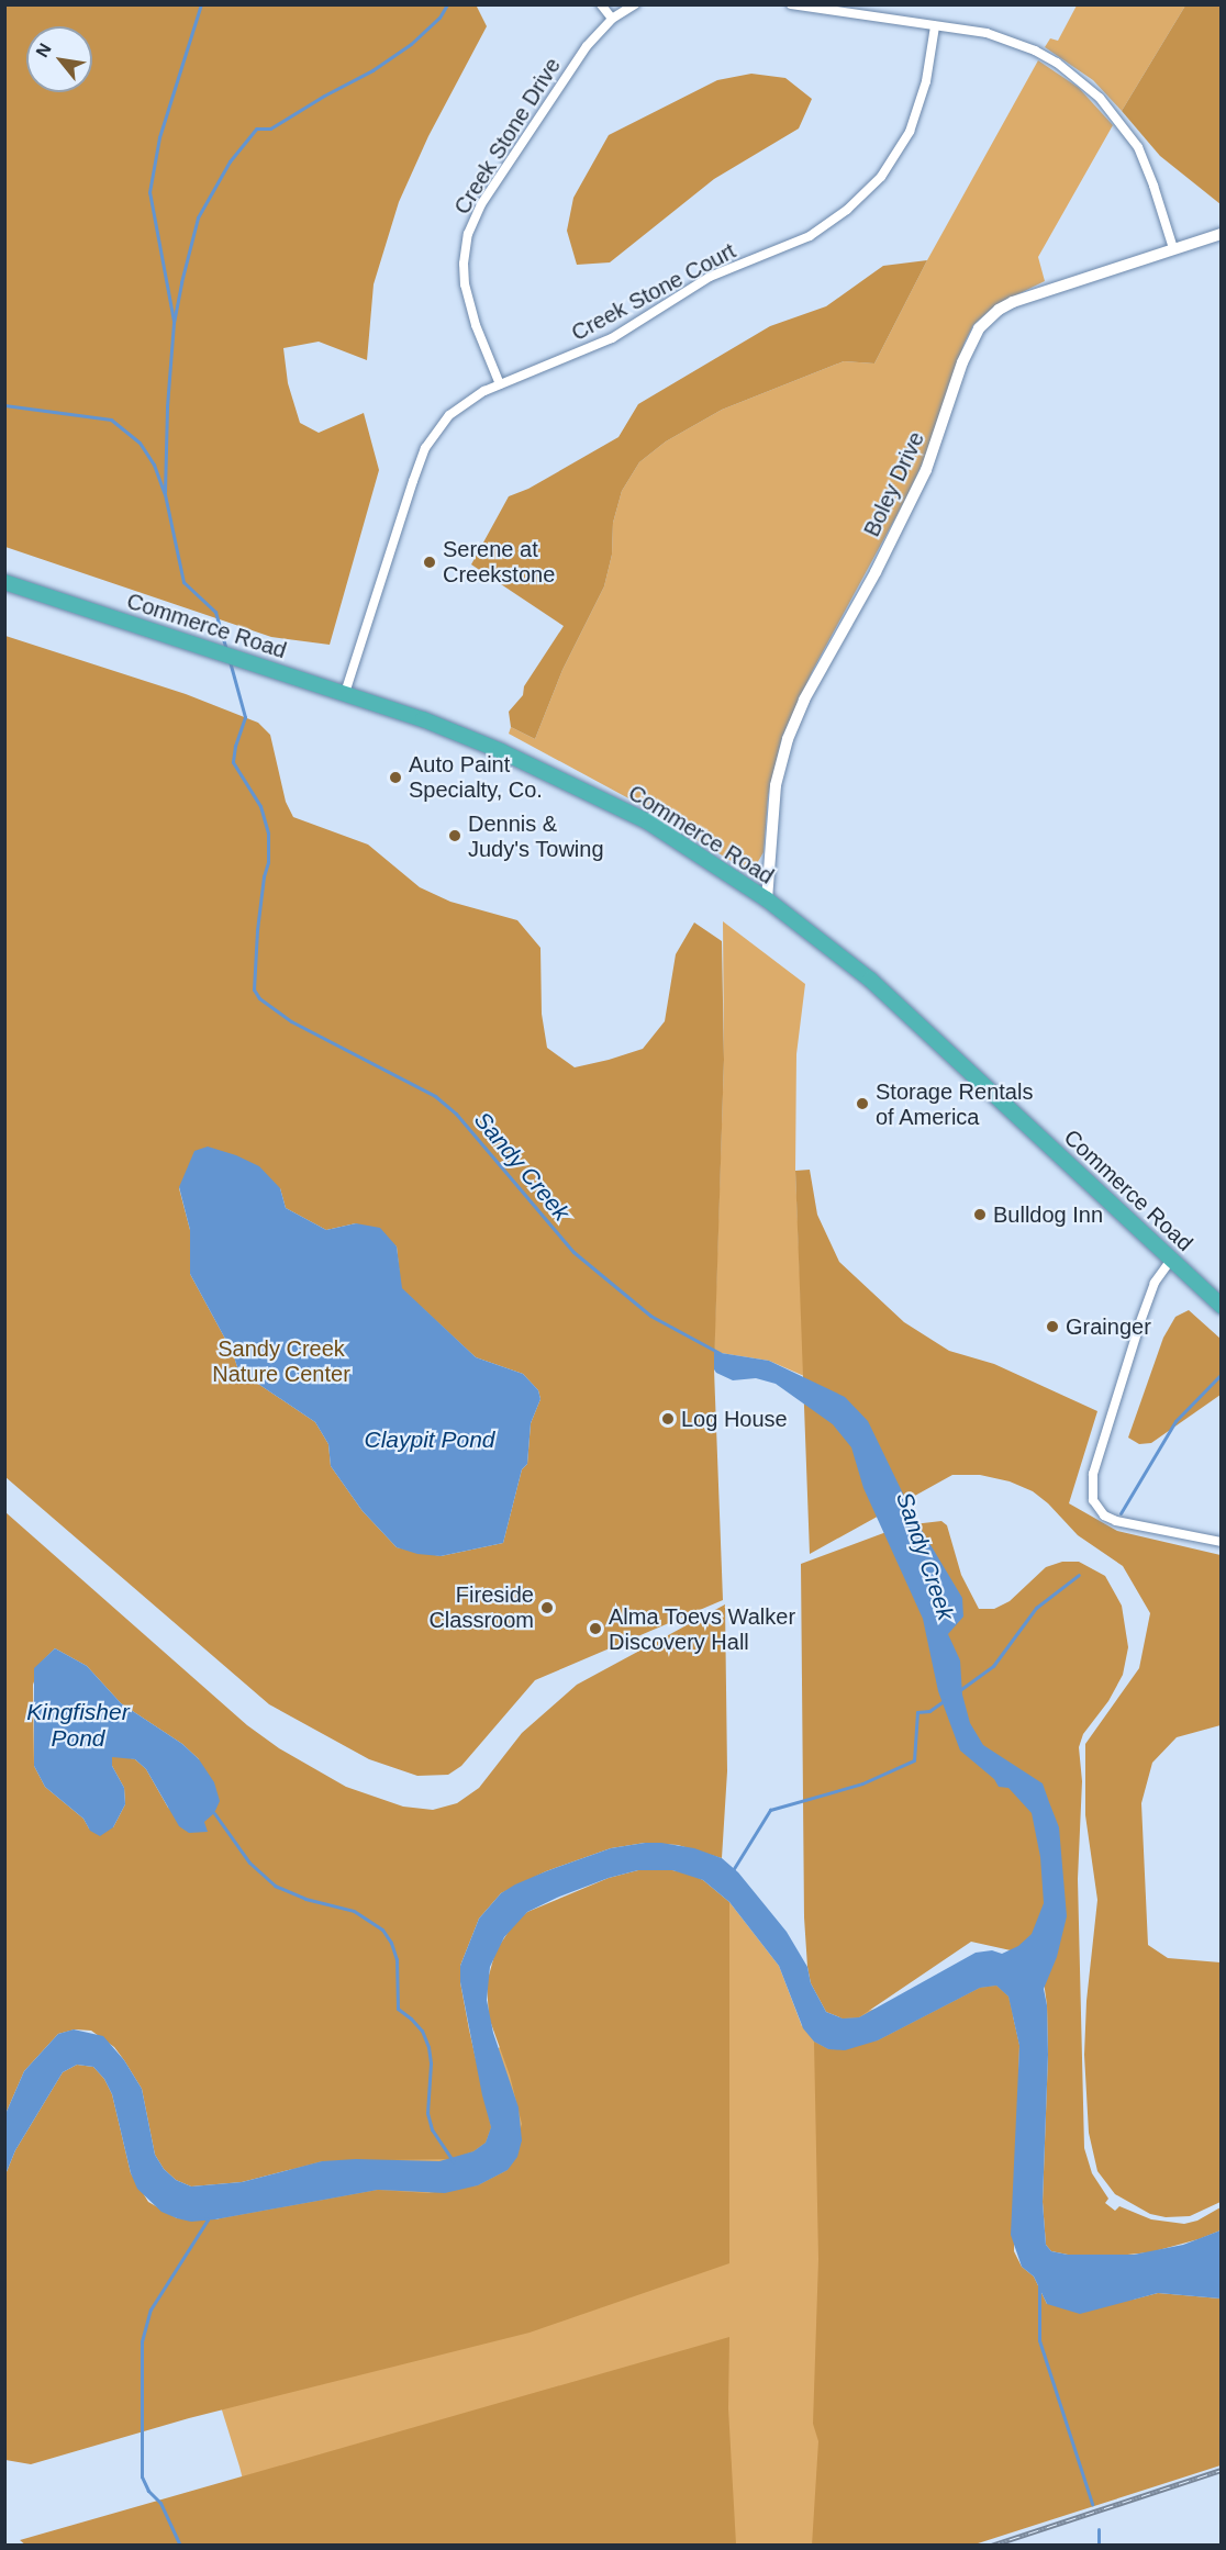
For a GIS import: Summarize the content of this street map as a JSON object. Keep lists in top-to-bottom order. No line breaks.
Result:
{"streets":{"highway":["Commerce Road"],"street":["Creek Stone Drive","Creek Stone Court","Boley Drive"]},"crossings":[["Creek Stone Drive","Creek Stone Court"],["Creek Stone Court","Commerce Road"],["Boley Drive","Commerce Road"]],"water":["Sandy Creek","Claypit Pond","Kingfisher Pond"],"parks":["Sandy Creek Nature Center"],"places":["Serene at Creekstone","Auto Paint Specialty, Co.","Dennis & Judy's Towing","Storage Rentals of America","Bulldog Inn","Grainger","Log House","Fireside Classroom","Alma Toevs Walker Discovery Hall"],"north":"top left"}
